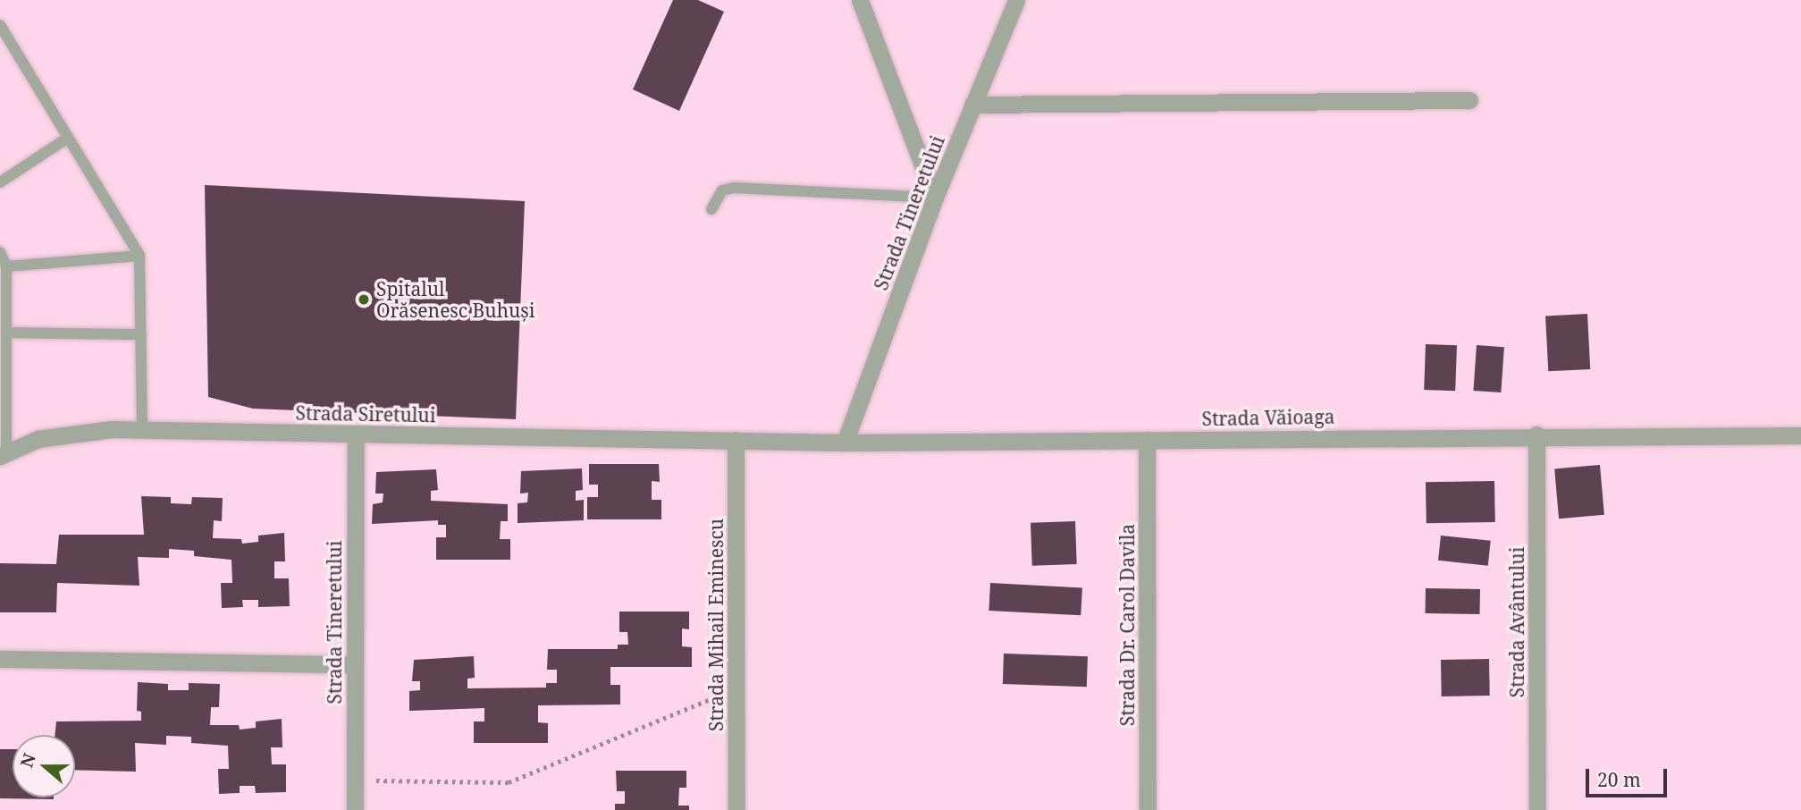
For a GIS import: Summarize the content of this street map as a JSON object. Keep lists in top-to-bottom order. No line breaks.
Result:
{"streets":{"street":["Strada Tineretului","Strada Siretului","Strada Văioaga","Strada Avântului","Strada Mihail Eminescu","Strada Dr. Carol Davila"]},"crossings":[["Strada Tineretului","Strada Siretului"],["Strada Tineretului","Strada Văioaga"],["Strada Siretului","Strada Văioaga"],["Strada Siretului","Strada Mihail Eminescu"],["Strada Văioaga","Strada Avântului"],["Strada Văioaga","Strada Mihail Eminescu"],["Strada Văioaga","Strada Dr. Carol Davila"]],"places":["Spitalul Orăsenesc Buhuși"],"scale_bar":"20 m","north":"left"}
